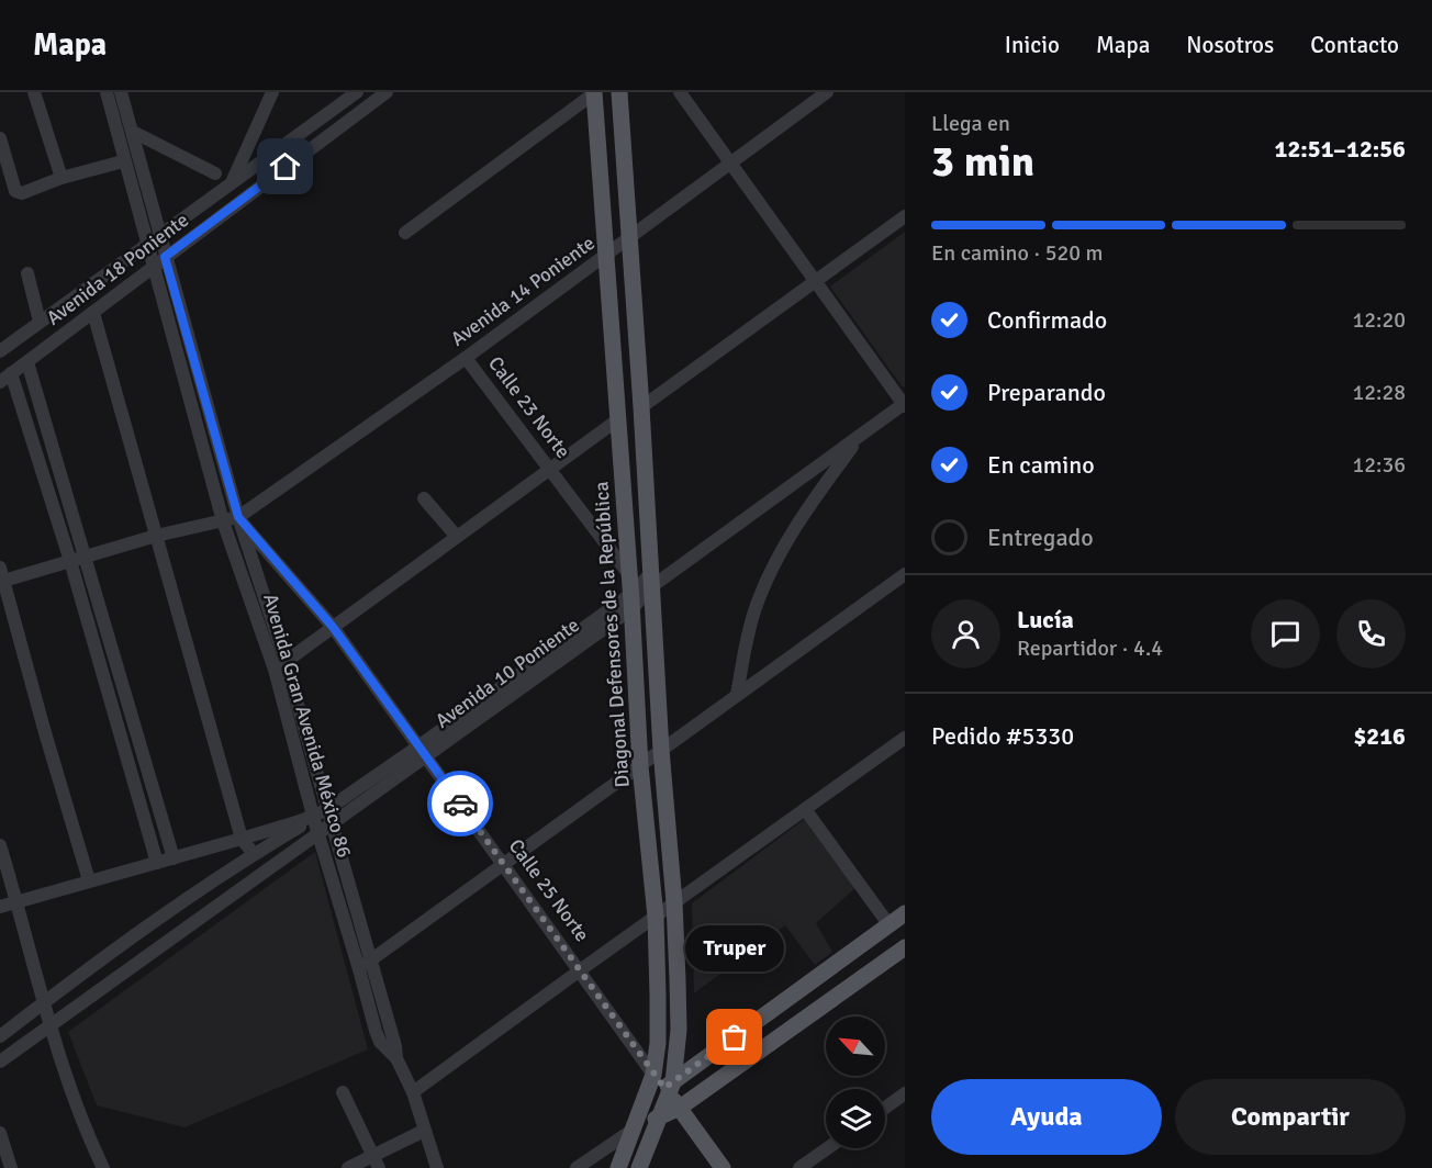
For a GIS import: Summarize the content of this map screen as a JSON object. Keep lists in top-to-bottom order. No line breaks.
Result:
{"streets":{"main road":["Diagonal Defensores de la República","Calle 25 Norte"],"street":["Avenida 18 Poniente","Avenida 14 Poniente","Calle 23 Norte","Avenida 10 Poniente","Avenida Gran Avenida México 86"]},"crossings":[["Avenida 18 Poniente","Avenida Gran Avenida México 86"],["Avenida 14 Poniente","Calle 23 Norte"],["Avenida 14 Poniente","Diagonal Defensores de la República"],["Avenida 14 Poniente","Avenida Gran Avenida México 86"],["Avenida 14 Poniente","Calle 25 Norte"],["Calle 23 Norte","Diagonal Defensores de la República"],["Calle 23 Norte","Avenida 10 Poniente"],["Diagonal Defensores de la República","Avenida 10 Poniente"],["Diagonal Defensores de la República","Calle 25 Norte"],["Avenida 10 Poniente","Avenida Gran Avenida México 86"],["Avenida 10 Poniente","Calle 25 Norte"],["Avenida Gran Avenida México 86","Calle 25 Norte"]],"places":["Truper"],"north":"top left","page":{"header":"Mapa","nav":["Inicio","Mapa","Nosotros","Contacto"],"heading":["3 min","Llega en","12:51–12:56"],"panel":["Lucía","Repartidor · 4.4","Pedido #5330","$216"],"bar":"En camino · 520 m","list":[["Confirmado","12:20"],["Preparando","12:28"],["En camino","12:36"],"Entregado"],"bubble":"Truper","buttons":["Ayuda","Compartir"]}}
